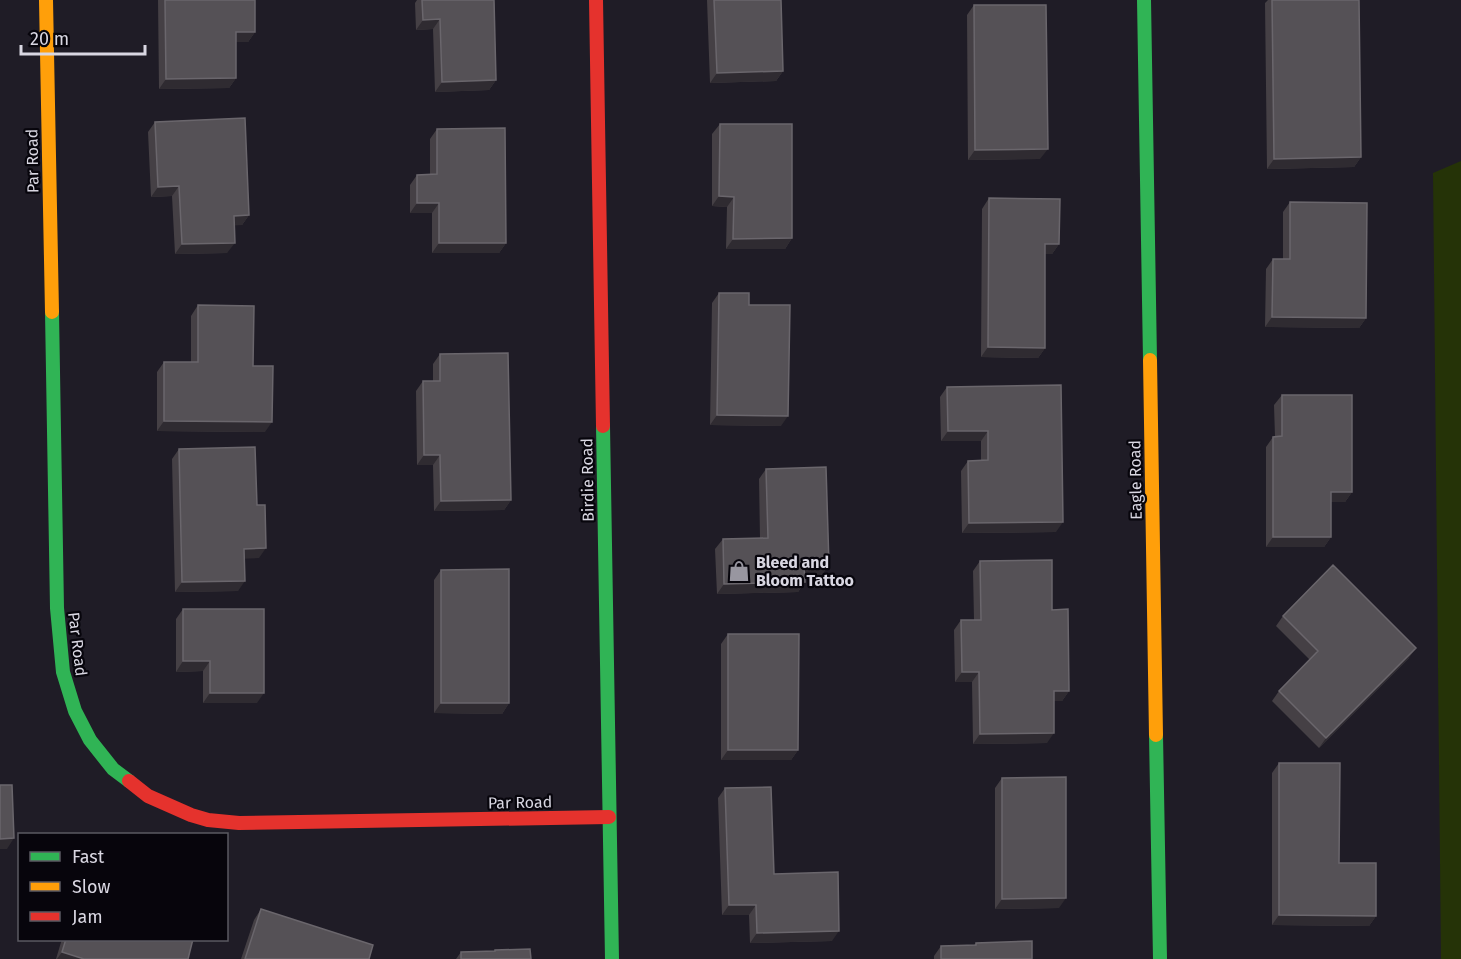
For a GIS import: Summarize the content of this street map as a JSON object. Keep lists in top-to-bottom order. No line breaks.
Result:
{"streets":{"street":["Par Road","Birdie Road","Eagle Road"]},"crossings":[["Par Road","Birdie Road"]],"places":{"shop":["Bleed and Bloom Tattoo"]},"legend":["Fast","Slow","Jam"],"scale_bar":"20 m"}
